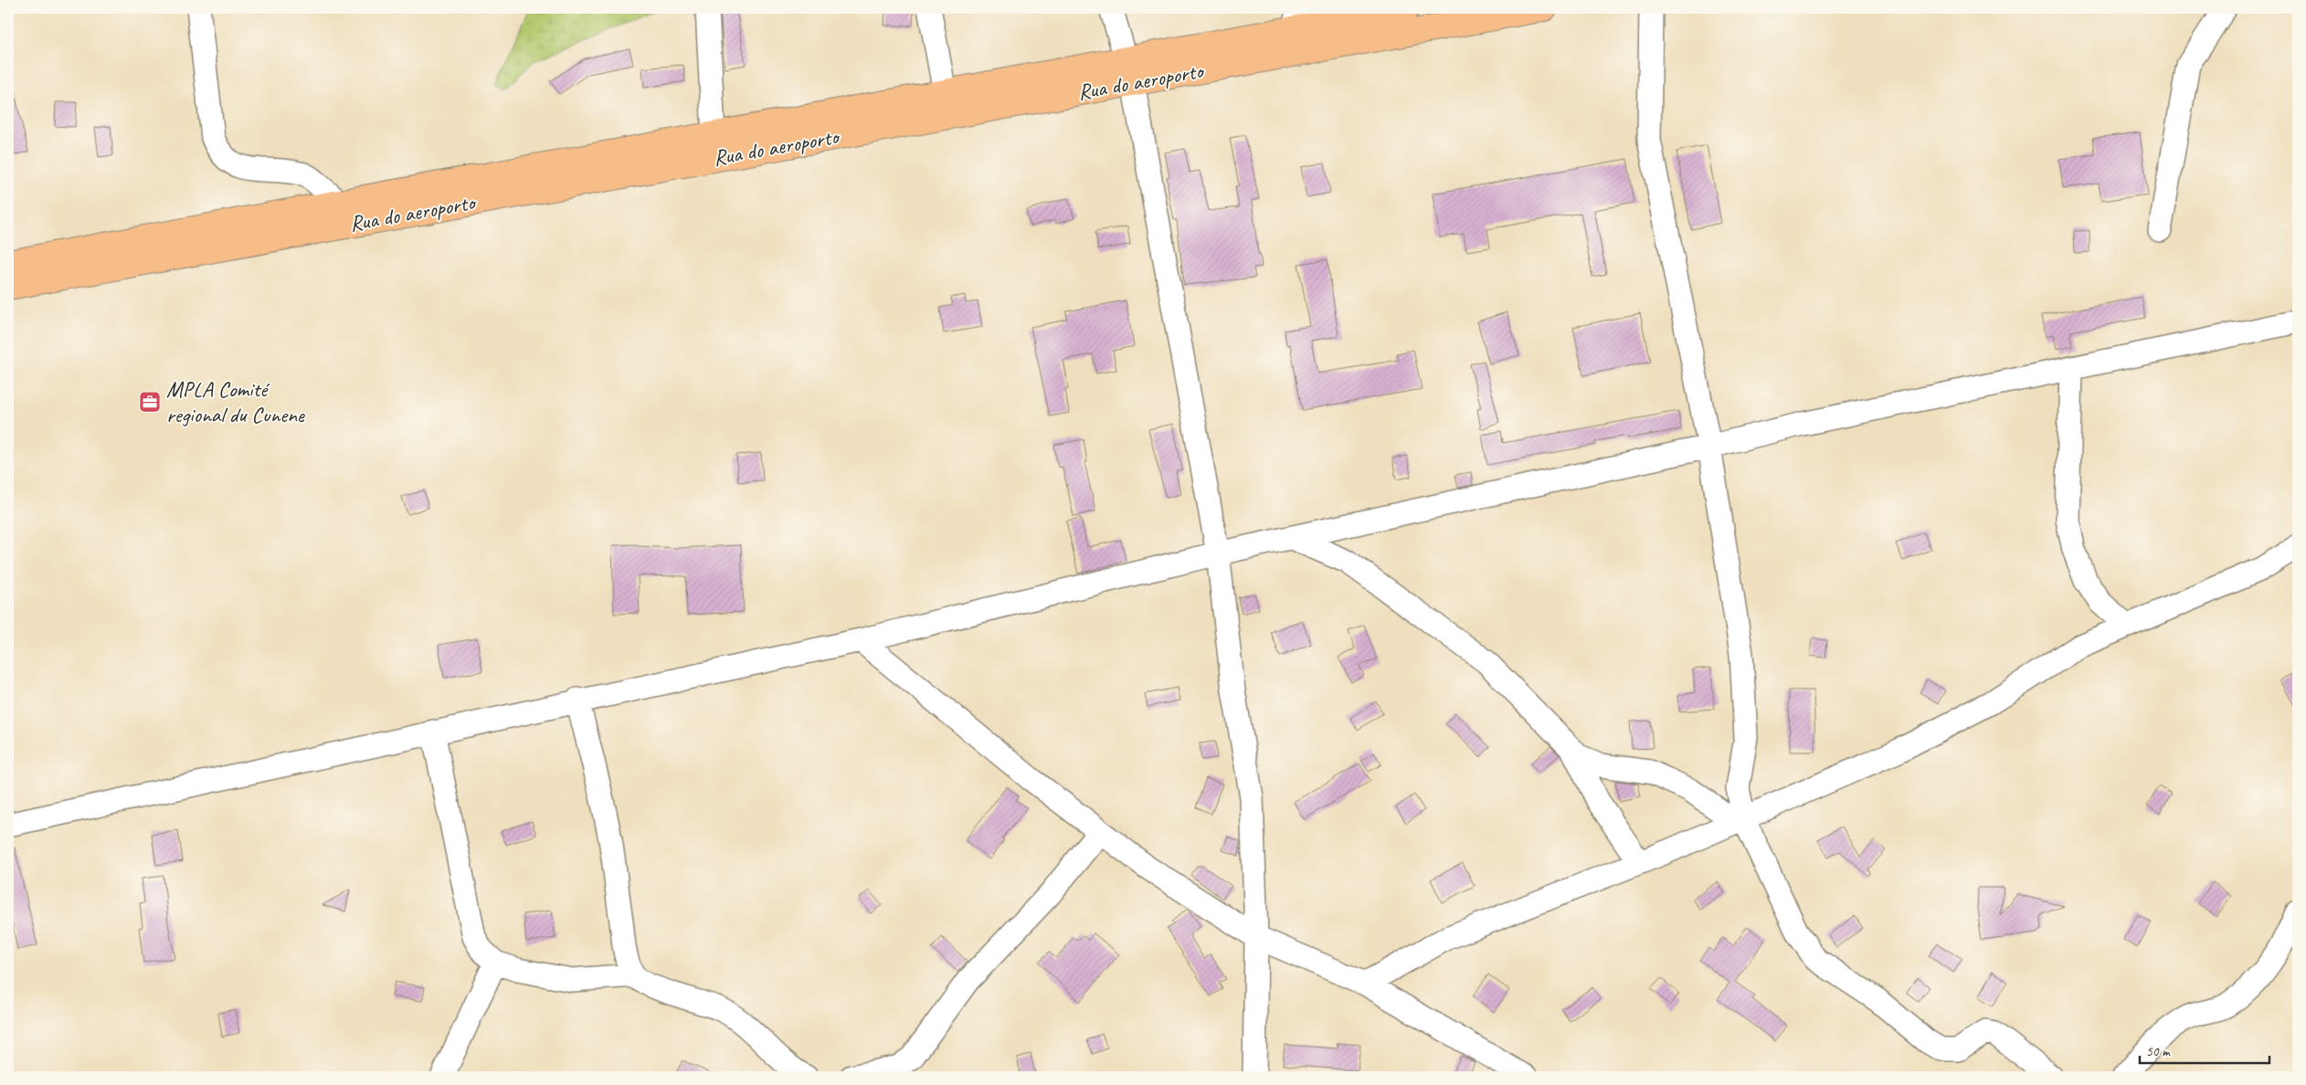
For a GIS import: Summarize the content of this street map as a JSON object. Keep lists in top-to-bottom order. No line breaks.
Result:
{"streets":{"main road":["Rua do aeroporto"]},"places":{"office":["MPLA Comité regional du Cunene"]},"scale_bar":"50 m"}
